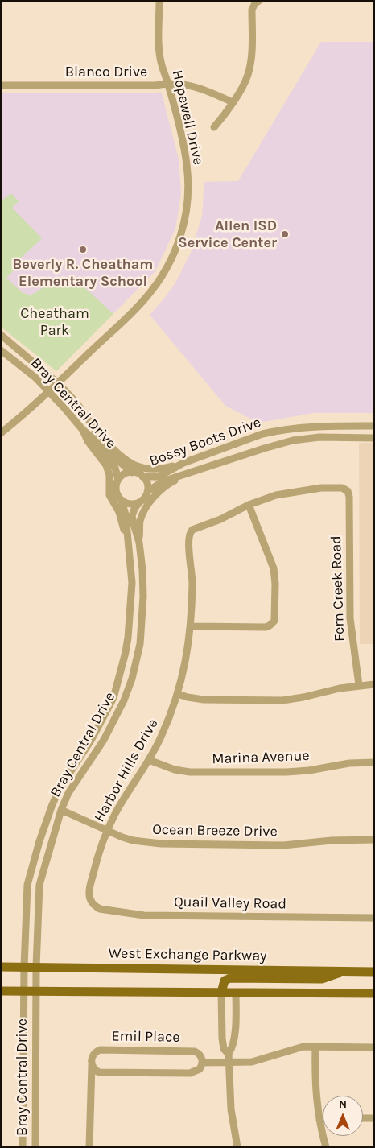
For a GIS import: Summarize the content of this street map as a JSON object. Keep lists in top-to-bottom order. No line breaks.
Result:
{"streets":{"main road":["West Exchange Parkway"],"street":["Blanco Drive","Hopewell Drive","Bray Central Drive","Bossy Boots Drive","Fern Creek Road","Marina Avenue","Harbor Hills Drive","Ocean Breeze Drive","Quail Valley Road","Emil Place"]},"crossings":[["Blanco Drive","Hopewell Drive"],["Hopewell Drive","Bray Central Drive"],["Bray Central Drive","Bossy Boots Drive"],["Bray Central Drive","Ocean Breeze Drive"],["Bray Central Drive","West Exchange Parkway"],["Fern Creek Road","Harbor Hills Drive"],["Marina Avenue","Harbor Hills Drive"],["Harbor Hills Drive","Ocean Breeze Drive"],["Harbor Hills Drive","Quail Valley Road"]],"parks":["Cheatham Park"],"places":["Allen ISD Service Center","Beverly R. Cheatham Elementary School"],"north":"top"}
